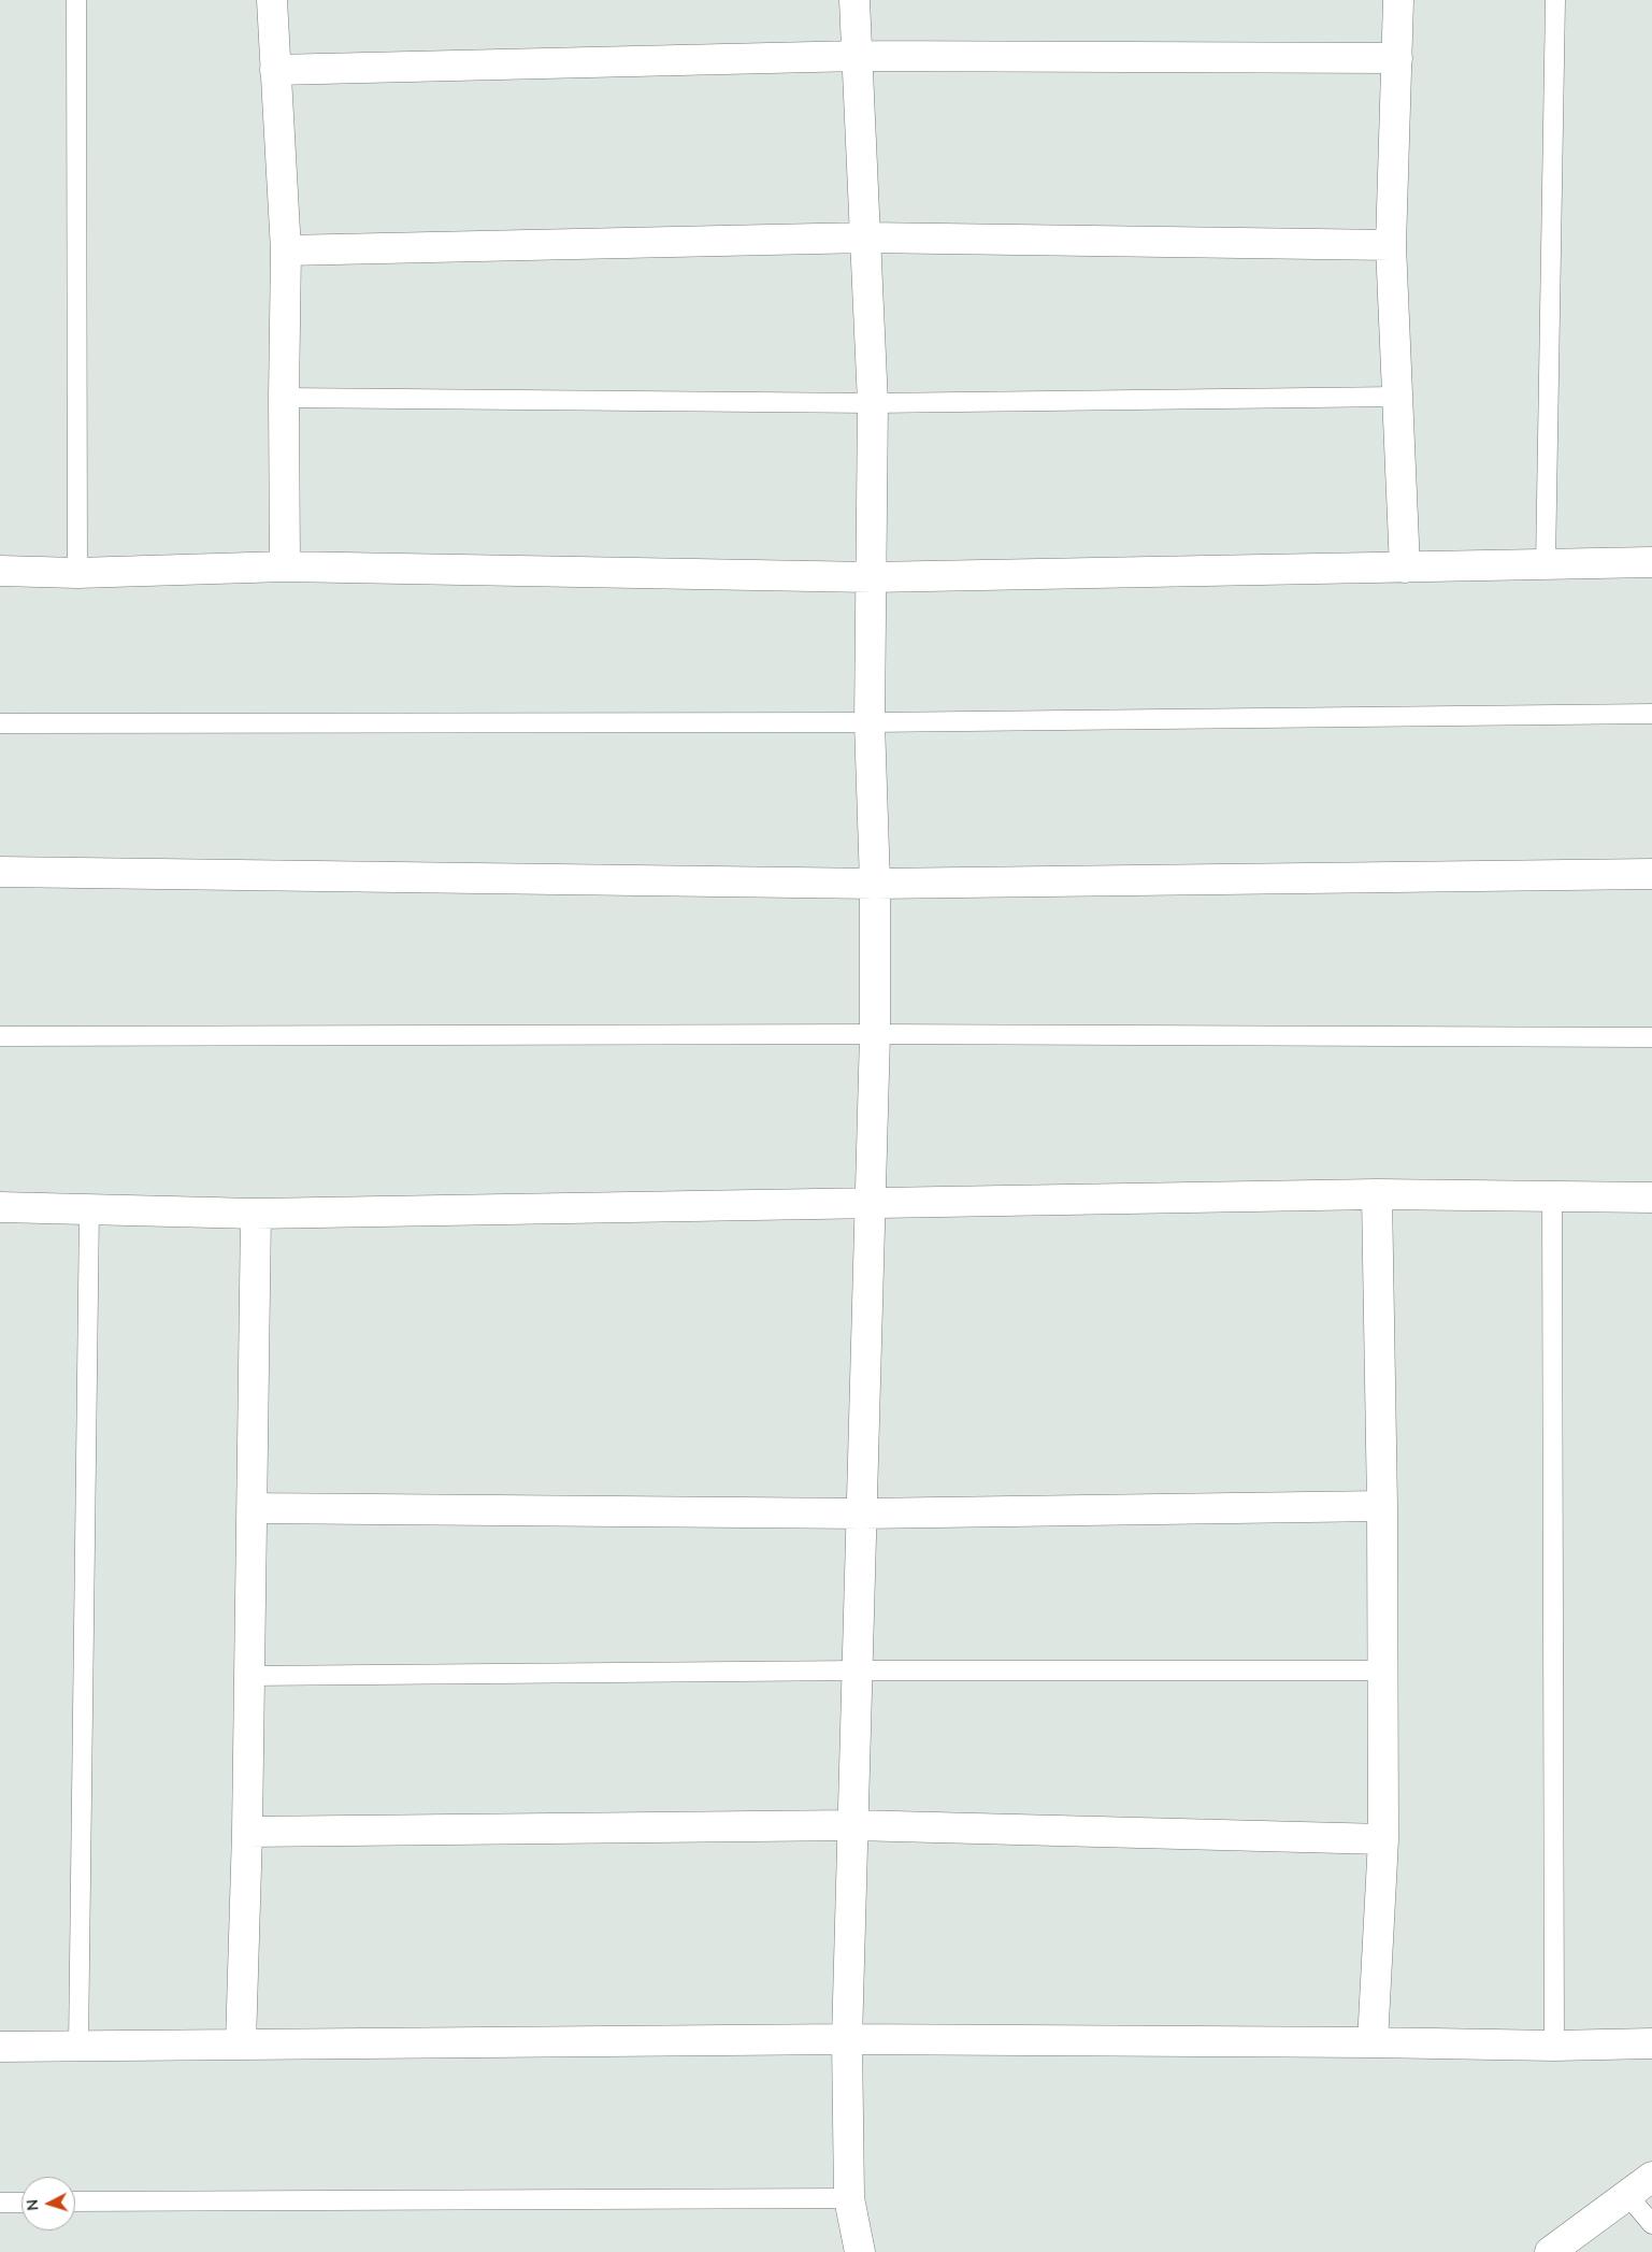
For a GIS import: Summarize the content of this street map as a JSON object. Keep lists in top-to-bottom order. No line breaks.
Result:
{"north":"left"}
